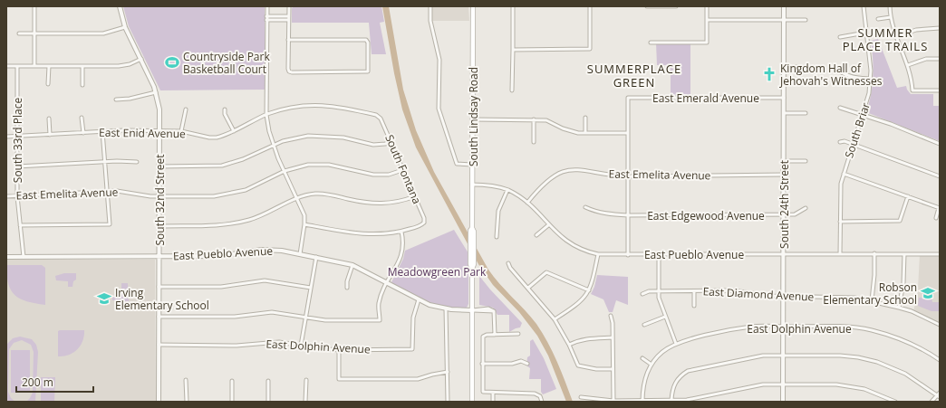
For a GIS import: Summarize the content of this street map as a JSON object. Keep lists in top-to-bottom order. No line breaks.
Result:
{"streets":{"main road":["South Lindsay Road"],"street":["East Emerald Avenue","South Briar","East Enid Avenue","South 33rd Place","South Fontana","East Emelita Avenue","South 32nd Street","South 24th Street","East Edgewood Avenue","East Pueblo Avenue","East Diamond Avenue","East Dolphin Avenue"]},"crossings":[["East Emerald Avenue","South 24th Street"],["South Lindsay Road","East Pueblo Avenue"],["South Briar","East Pueblo Avenue"],["East Enid Avenue","South 33rd Place"],["East Enid Avenue","South Fontana"],["East Enid Avenue","South 32nd Street"],["South 33rd Place","East Emelita Avenue"],["South 33rd Place","East Pueblo Avenue"],["South Fontana","East Emelita Avenue"],["East Emelita Avenue","South 32nd Street"],["East Emelita Avenue","South 24th Street"],["East Emelita Avenue","East Pueblo Avenue"],["South 32nd Street","East Pueblo Avenue"],["South 32nd Street","East Dolphin Avenue"],["South 24th Street","East Edgewood Avenue"],["South 24th Street","East Pueblo Avenue"],["South 24th Street","East Diamond Avenue"],["South 24th Street","East Dolphin Avenue"],["East Pueblo Avenue","East Dolphin Avenue"]],"districts":["SUMMER PLACE TRAILS","SUMMERPLACE GREEN"],"parks":["Meadowgreen Park"],"places":{"sports":["Countryside Park Basketball Court"],"church":["Kingdom Hall of Jehovah's Witnesses"],"school or university":["Robson Elementary School","Irving Elementary School"]},"scale_bar":"200 m"}
